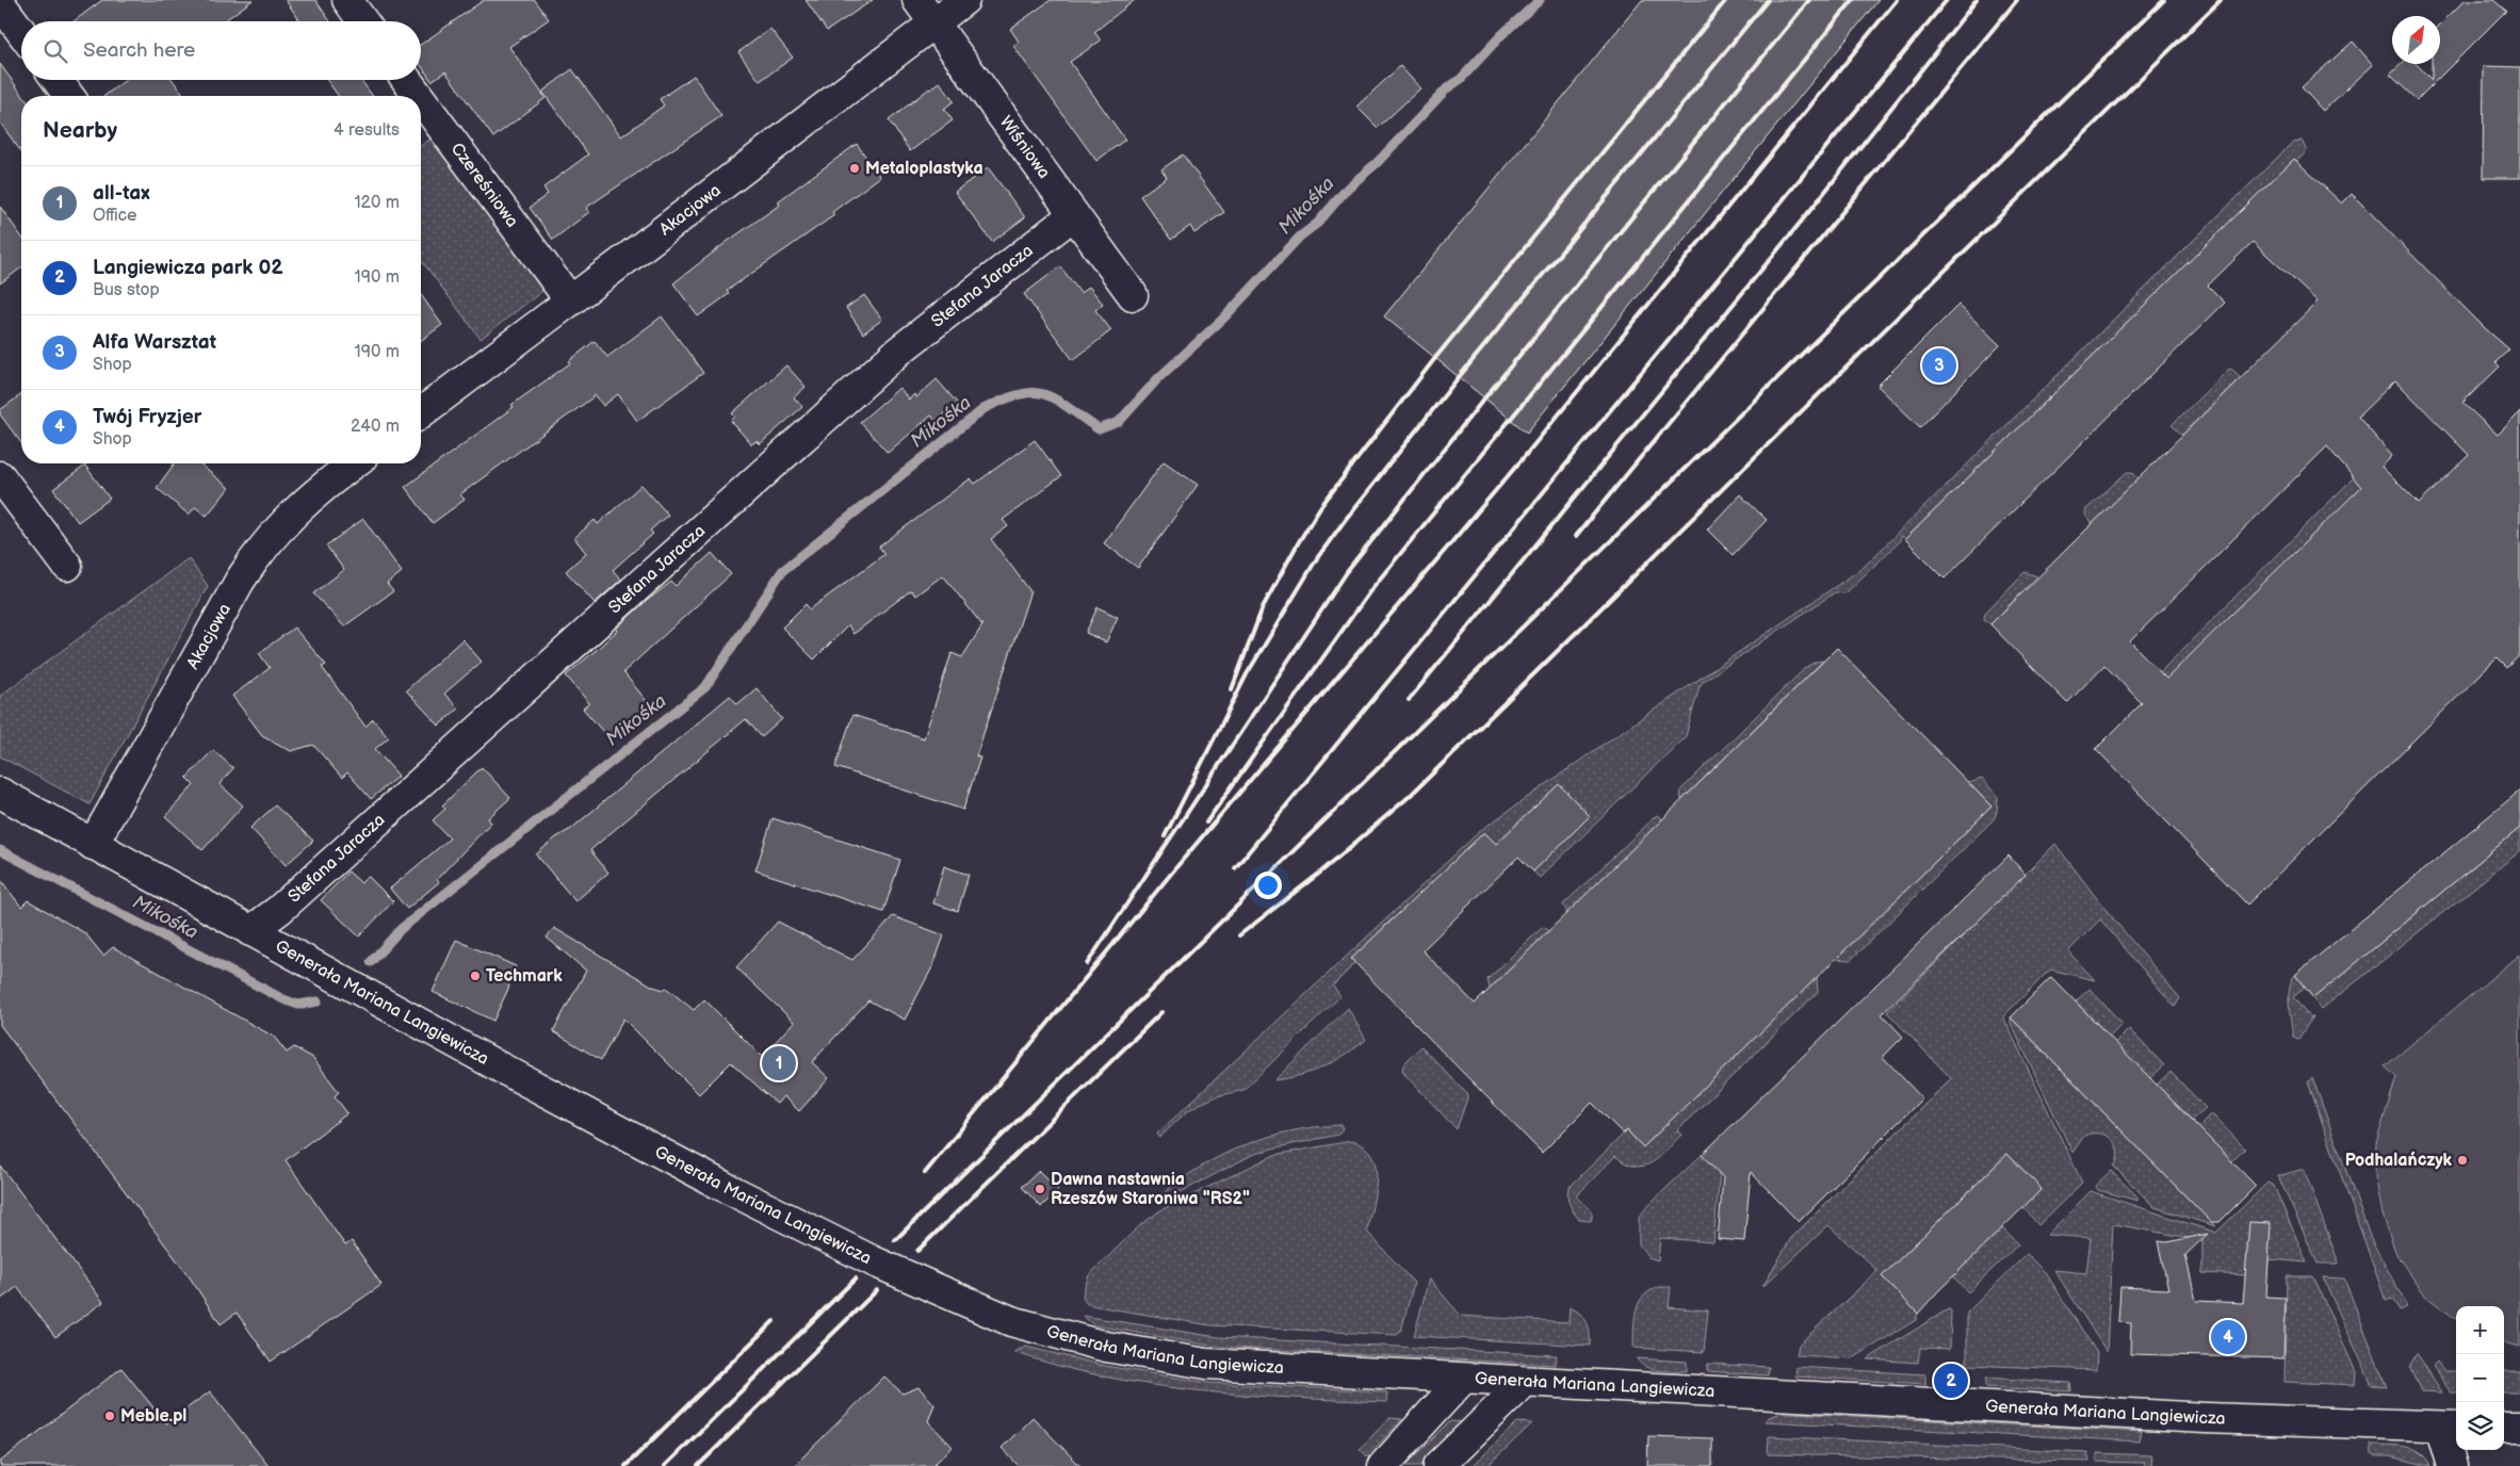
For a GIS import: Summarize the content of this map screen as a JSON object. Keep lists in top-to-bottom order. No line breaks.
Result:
{"streets":{"street":["Wiśniowa","Czereśniowa","Akacjowa","Stefana Jaracza","Generała Mariana Langiewicza"]},"crossings":[["Wiśniowa","Akacjowa"],["Wiśniowa","Stefana Jaracza"],["Czereśniowa","Akacjowa"],["Akacjowa","Generała Mariana Langiewicza"],["Stefana Jaracza","Generała Mariana Langiewicza"]],"water":["Mikośka"],"places":["Metaloplastyka","Techmark","Podhalańczyk","Dawna nastawnia Rzeszów Staroniwa \"RS2\"","Meble.pl"],"north":"top right","page":{"search":"Search here","heading":["Nearby","4 results"],"list":[{"mark":"1","name":"all-tax","note":"Office","value":"120 m"},{"mark":"2","name":"Langiewicza park 02","note":"Bus stop","value":"190 m"},{"mark":"3","name":"Alfa Warsztat","note":"Shop","value":"190 m"},{"mark":"4","name":"Twój Fryzjer","note":"Shop","value":"240 m"}],"pins":["3","1","4","2"],"map_buttons":["+","−"]}}
